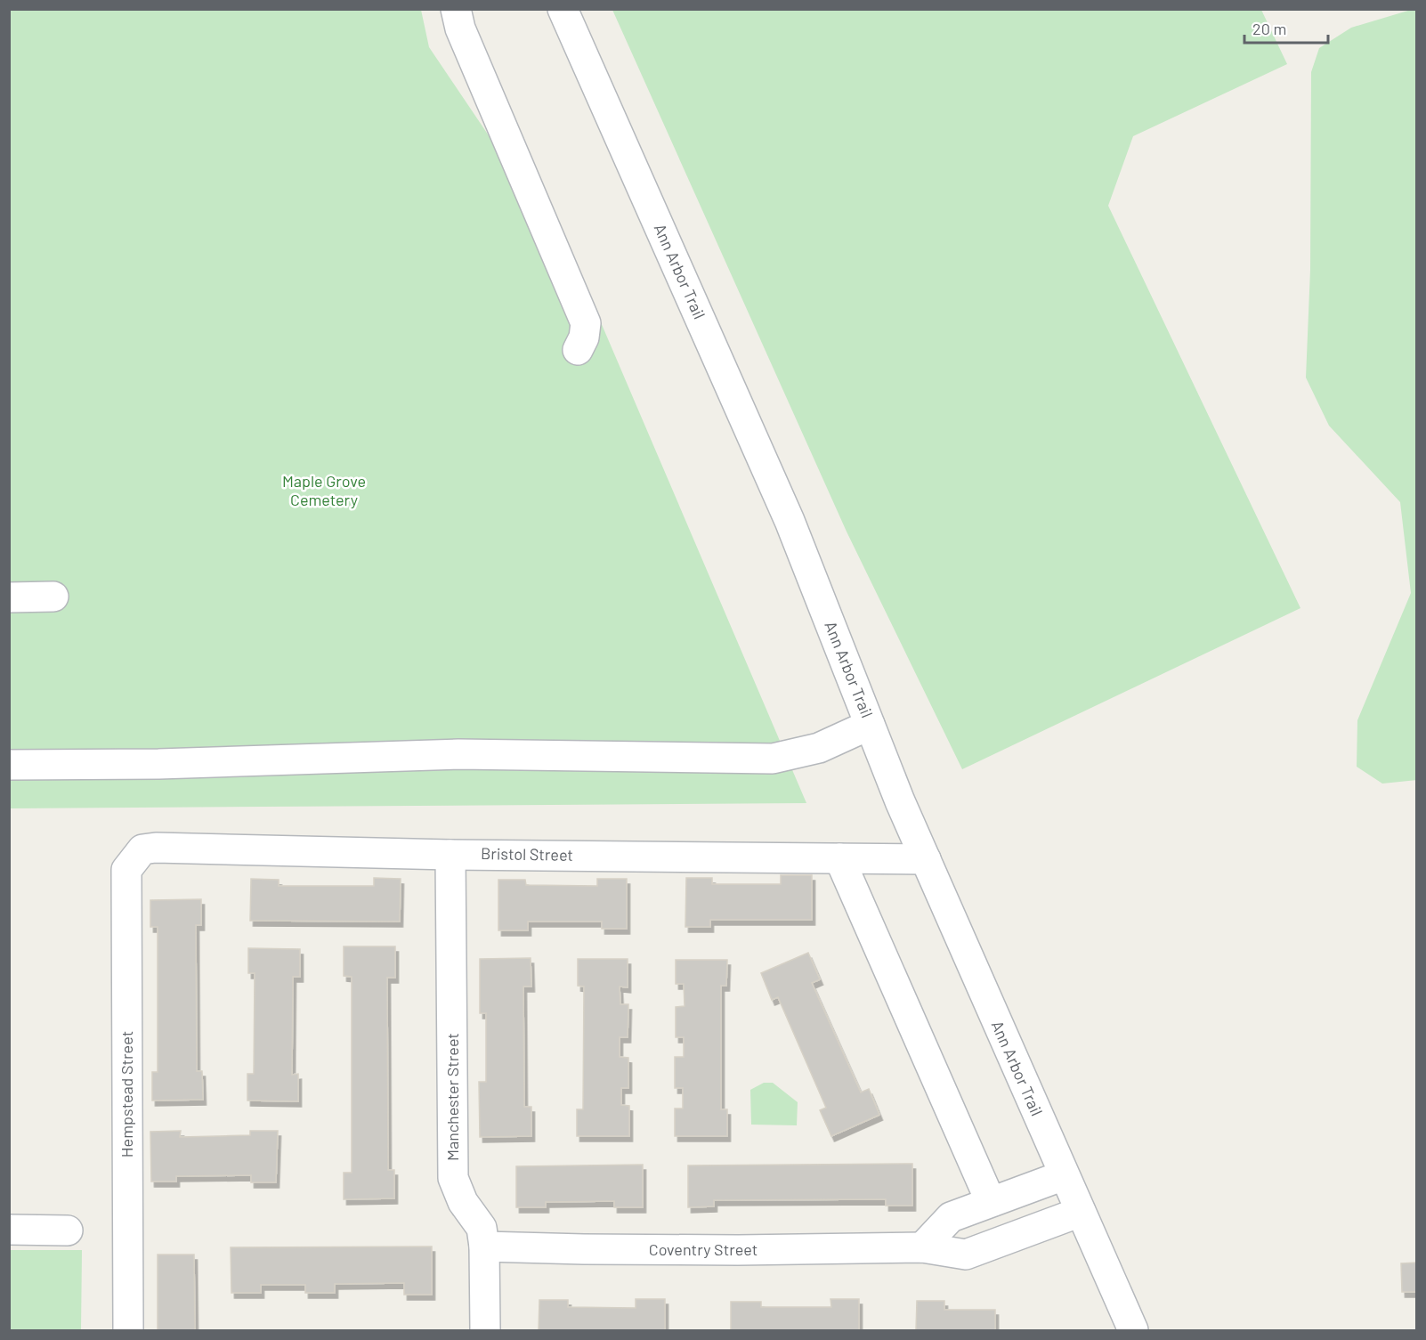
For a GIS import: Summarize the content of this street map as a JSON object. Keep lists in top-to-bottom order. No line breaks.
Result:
{"streets":{"street":["Ann Arbor Trail","Bristol Street","Hempstead Street","Manchester Street","Coventry Street"]},"crossings":[["Ann Arbor Trail","Bristol Street"],["Ann Arbor Trail","Coventry Street"],["Bristol Street","Hempstead Street"],["Bristol Street","Manchester Street"],["Manchester Street","Coventry Street"]],"parks":["Maple Grove Cemetery"],"scale_bar":"20 m"}
